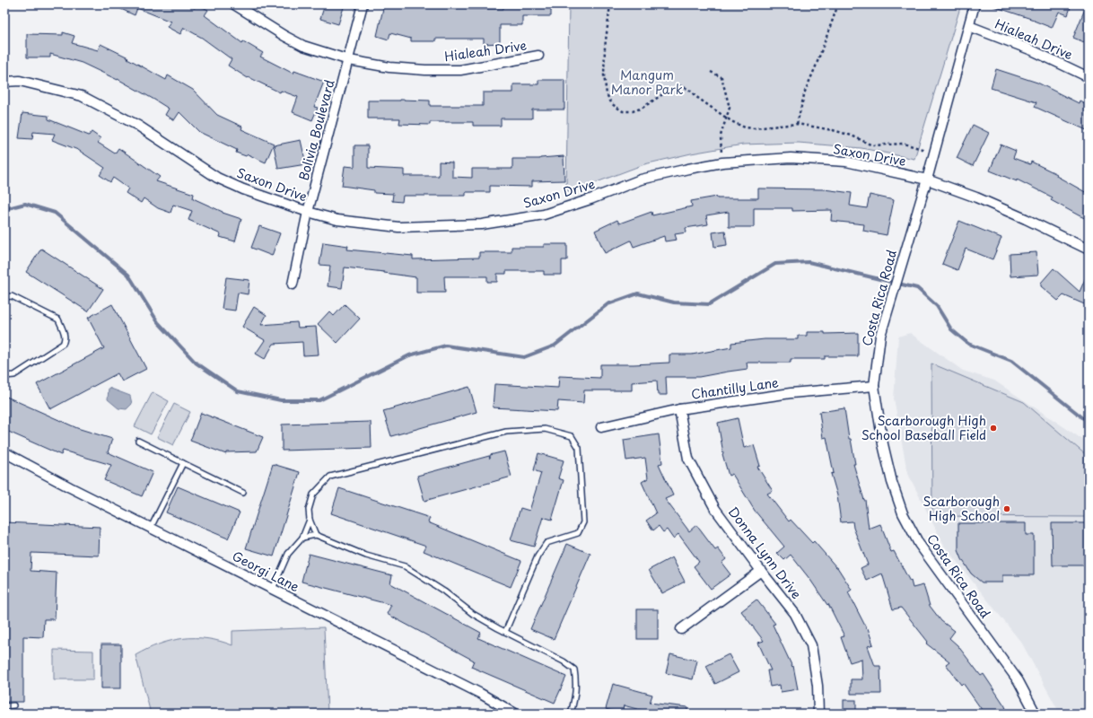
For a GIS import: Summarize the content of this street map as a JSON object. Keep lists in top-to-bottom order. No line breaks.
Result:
{"streets":{"street":["Hialeah Drive","Bolivia Boulevard","Saxon Drive","Costa Rica Road","Chantilly Lane","Donna Lynn Drive","Georgi Lane"]},"crossings":[["Hialeah Drive","Bolivia Boulevard"],["Hialeah Drive","Costa Rica Road"],["Bolivia Boulevard","Saxon Drive"],["Saxon Drive","Costa Rica Road"],["Costa Rica Road","Chantilly Lane"],["Chantilly Lane","Donna Lynn Drive"]],"parks":["Mangum Manor Park"],"places":["Scarborough High School Baseball Field","Scarborough High School"]}
